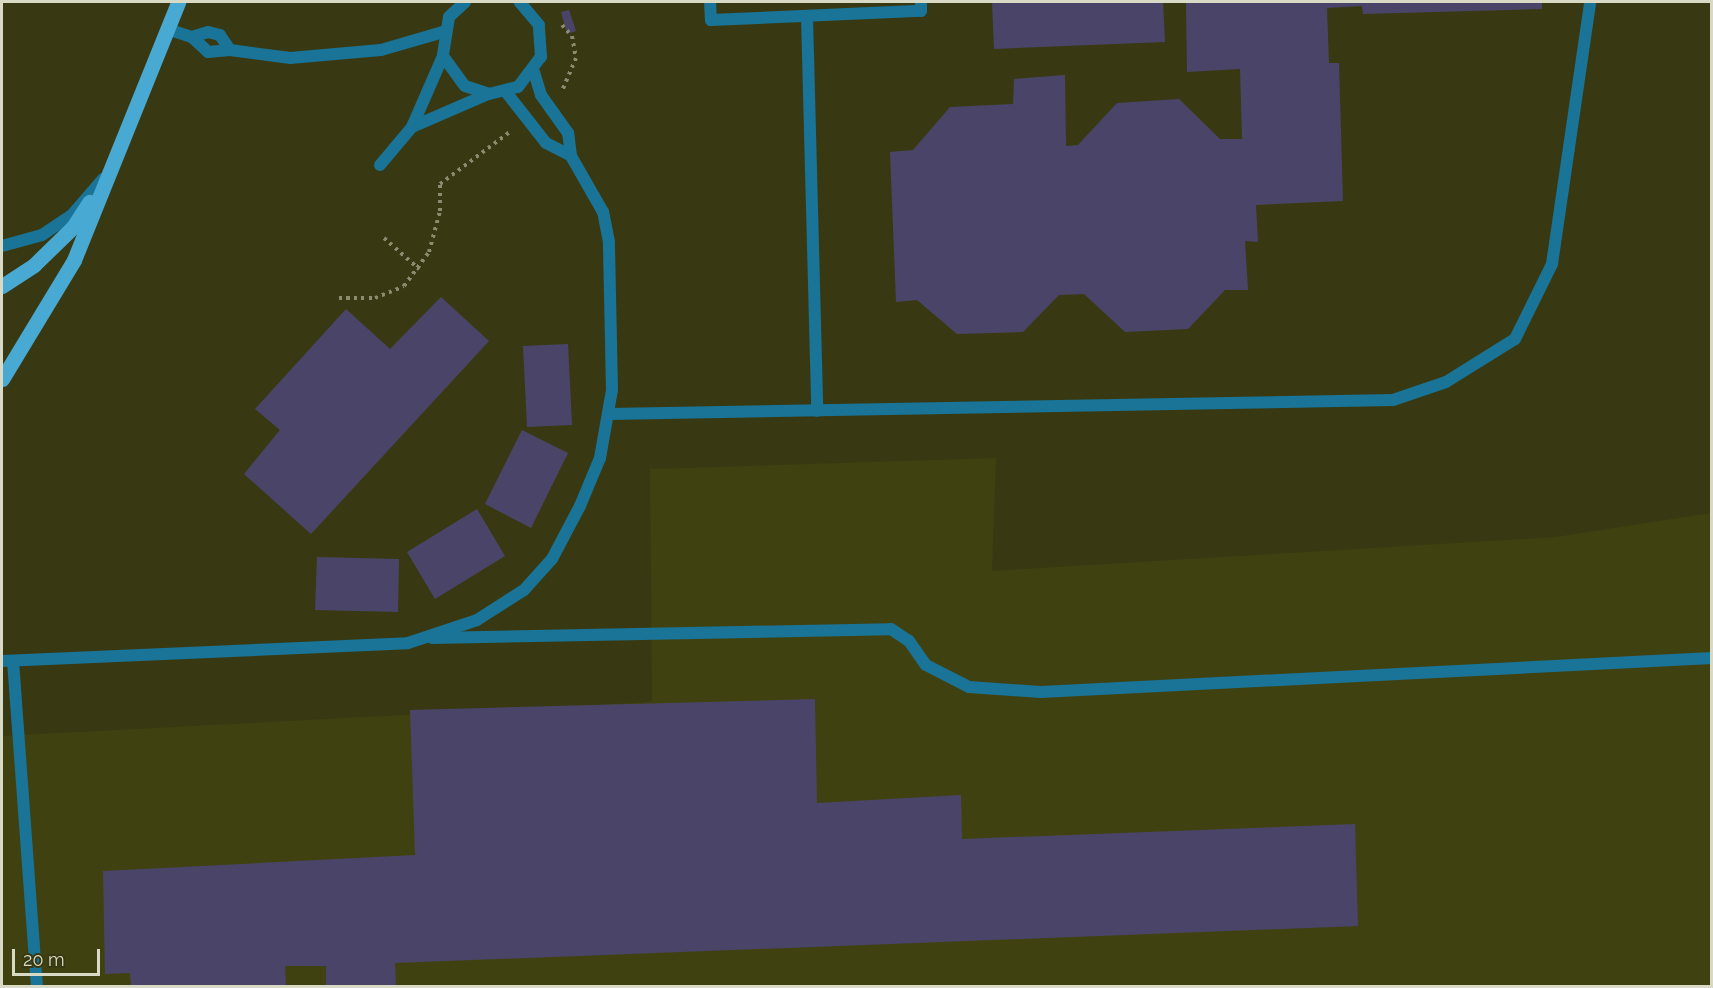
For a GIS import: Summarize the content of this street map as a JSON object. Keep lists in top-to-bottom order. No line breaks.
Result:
{"scale_bar":"20 m"}
